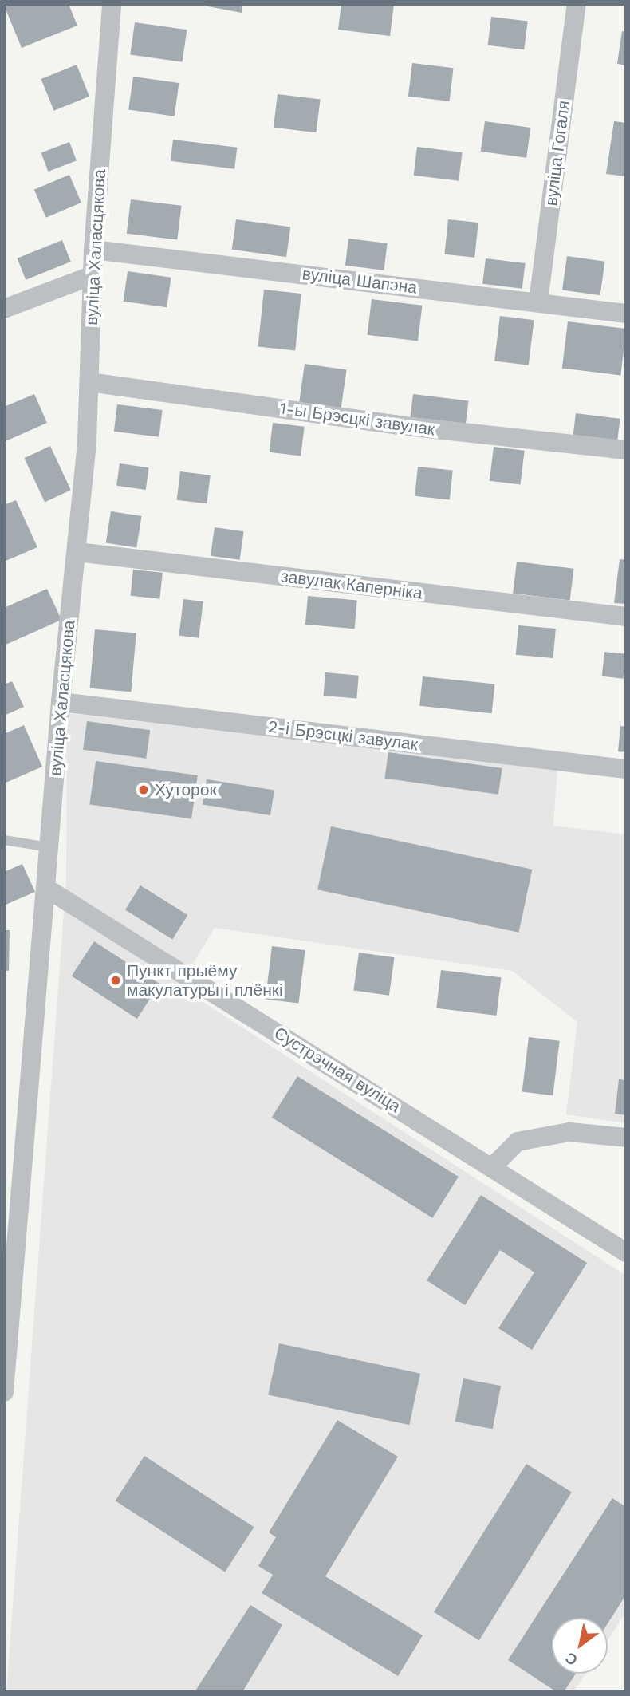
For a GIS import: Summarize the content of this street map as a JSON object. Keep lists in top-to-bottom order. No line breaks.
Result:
{"streets":{"street":["вуліца Гогаля","вуліца Халасцякова","вуліца Шапэна","1-ы Брэсцкі завулак","завулак Каперніка","2-і Брэсцкі завулак","Сустрэчная вуліца"]},"crossings":[["вуліца Гогаля","вуліца Шапэна"],["вуліца Халасцякова","вуліца Шапэна"],["вуліца Халасцякова","1-ы Брэсцкі завулак"],["вуліца Халасцякова","завулак Каперніка"],["вуліца Халасцякова","2-і Брэсцкі завулак"],["вуліца Халасцякова","Сустрэчная вуліца"]],"places":["Хуторок","Пункт прыёму макулатуры і плёнкі"],"north":"bottom left"}
